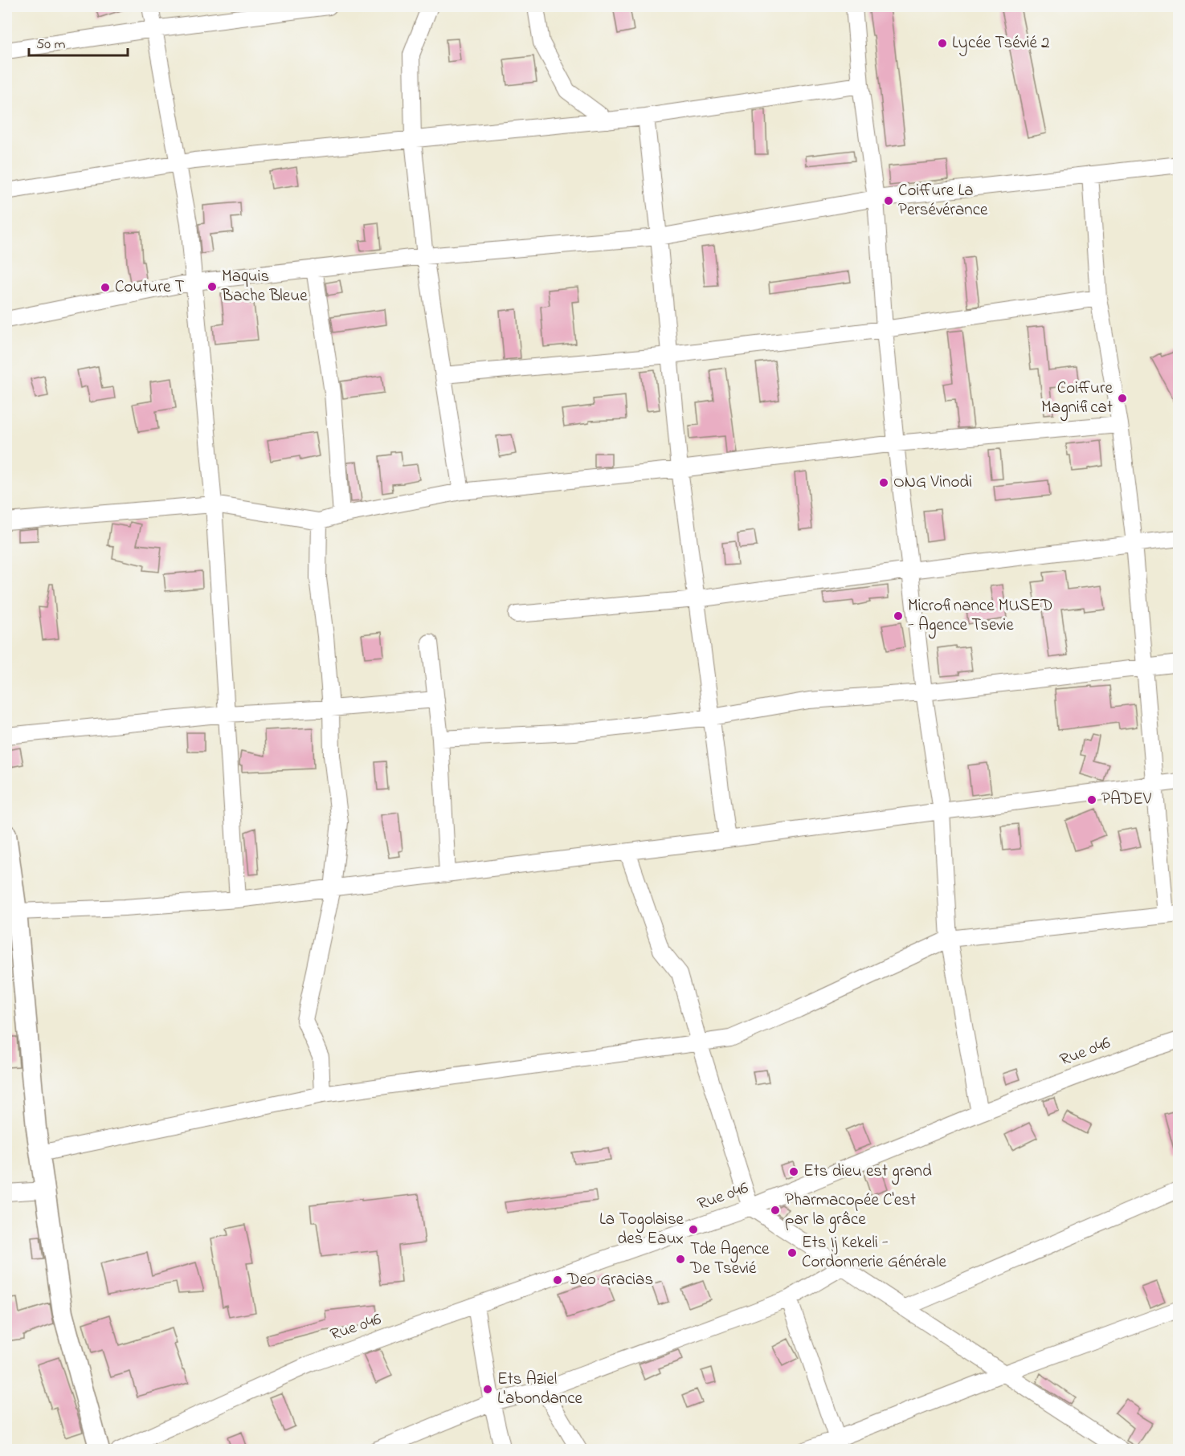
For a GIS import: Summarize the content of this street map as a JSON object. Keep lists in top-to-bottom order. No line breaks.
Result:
{"streets":{"street":["Rue 046"]},"places":["Lycée Tsévié 2","Coiffure La Persévérance","Maquis Bache Bleue","Couture T","Coiffure Magnificat","ONG Vinodi","Microfinance MUSED - Agence Tsevie","PADEV","Ets dieu est grand","Pharmacopée C'est par la grâce","La Togolaise des Eaux","Ets Ij Kekeli - Cordonnerie Générale","Tde Agence De Tsevié","Deo Gracias","Ets Aziel L'abondance"],"scale_bar":"50 m"}
